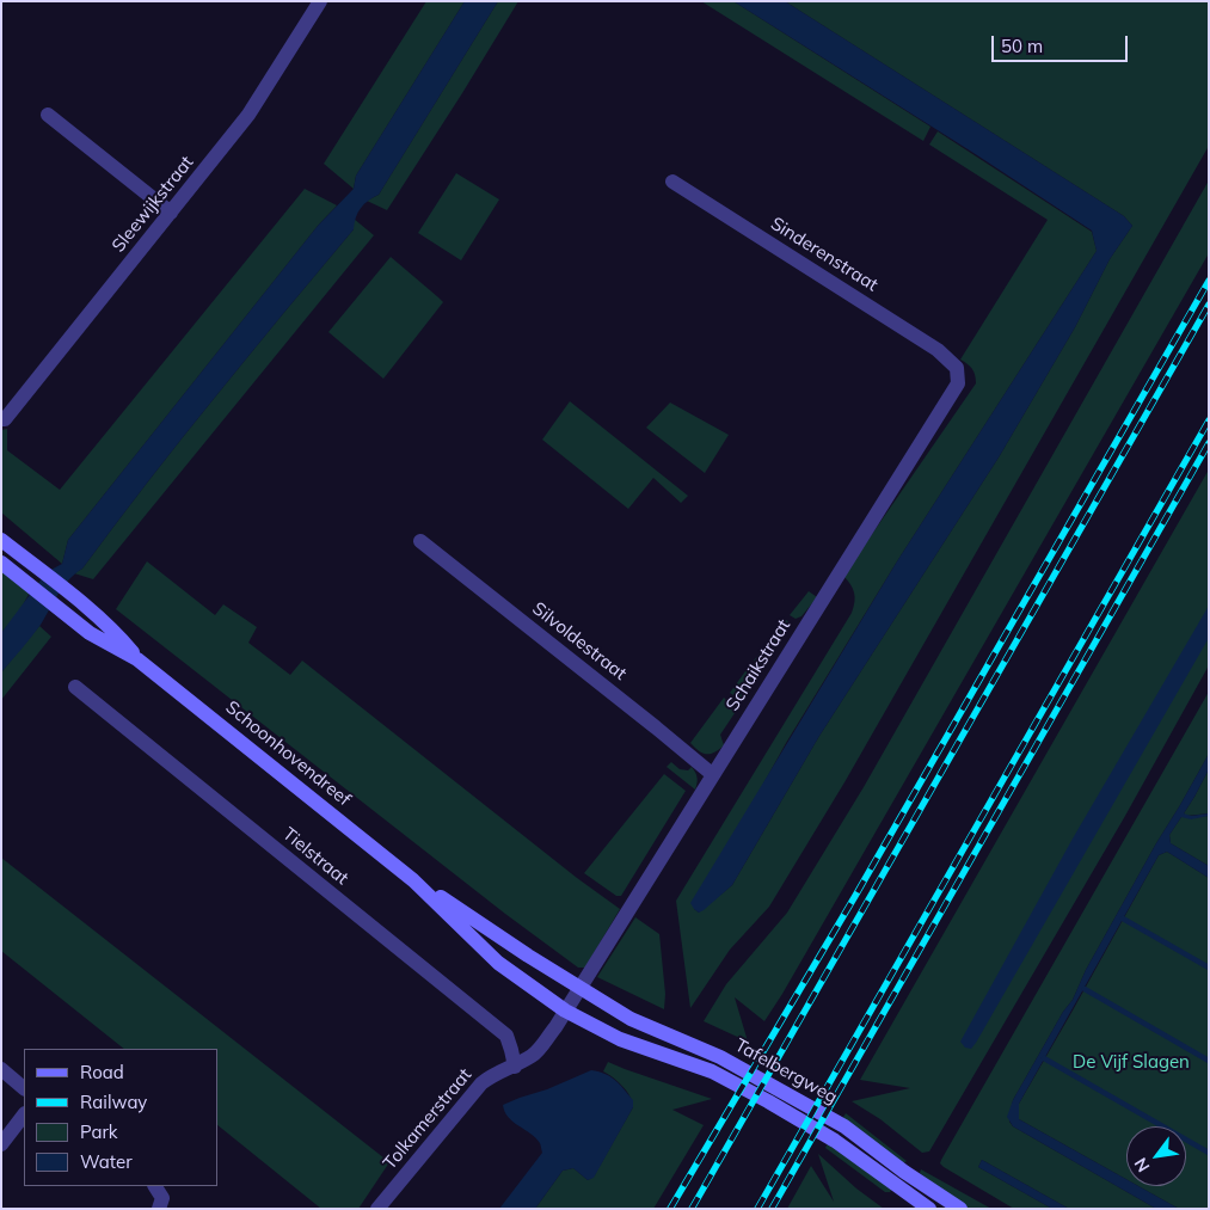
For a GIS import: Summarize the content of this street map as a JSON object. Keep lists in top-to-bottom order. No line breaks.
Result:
{"streets":{"street":["Sleewijkstraat","Sinderenstraat","Silvoldestraat","Schaikstraat","Schoonhovendreef","Tielstraat","Tafelbergweg","Tolkamerstraat"]},"crossings":[["Sinderenstraat","Schaikstraat"],["Silvoldestraat","Schaikstraat"],["Schaikstraat","Schoonhovendreef"],["Schaikstraat","Tafelbergweg"],["Schaikstraat","Tolkamerstraat"],["Schoonhovendreef","Tafelbergweg"],["Schoonhovendreef","Tolkamerstraat"],["Tielstraat","Tolkamerstraat"],["Tafelbergweg","Tolkamerstraat"]],"parks":["De Vijf Slagen"],"legend":["Road","Railway","Park","Water"],"scale_bar":"50 m","north":"bottom left"}
